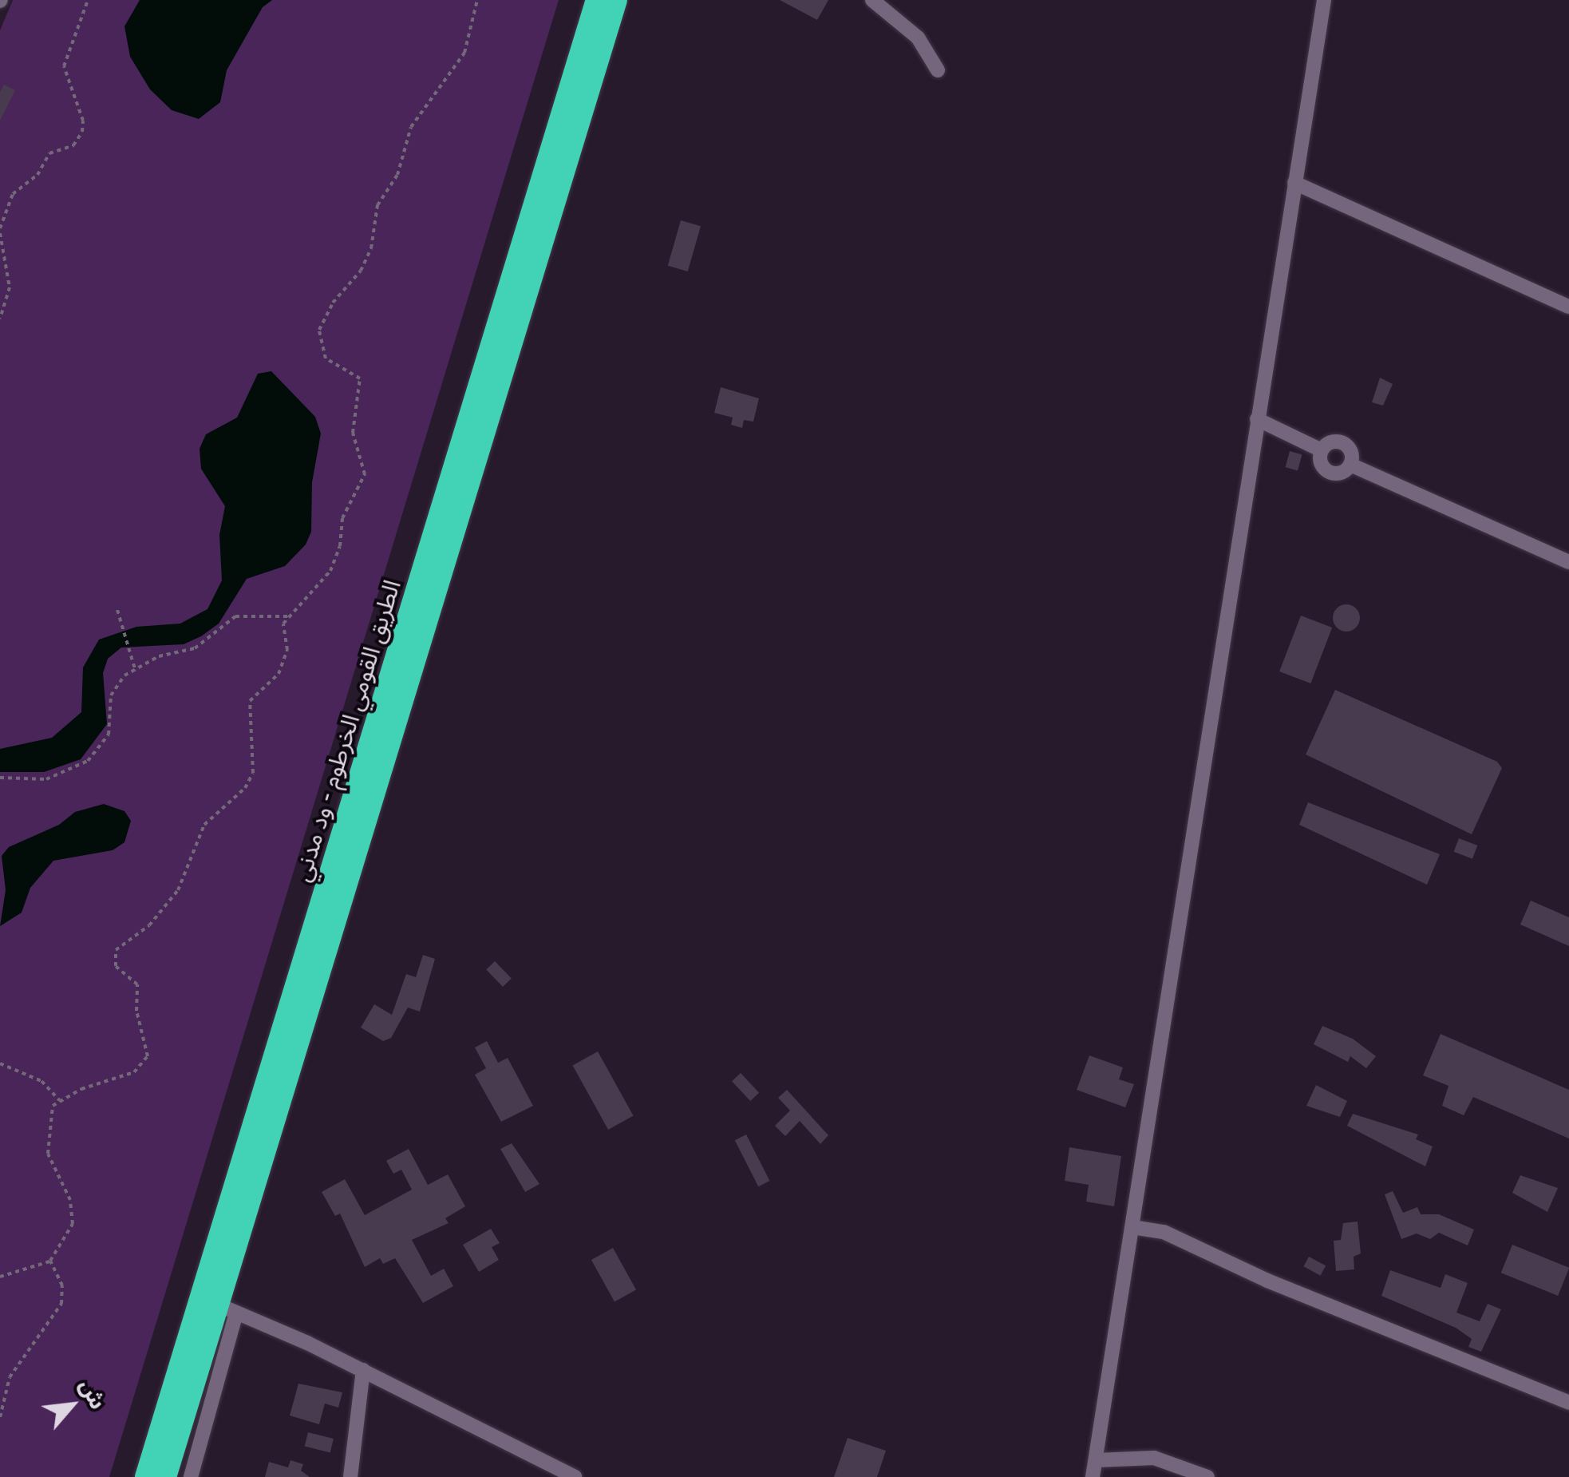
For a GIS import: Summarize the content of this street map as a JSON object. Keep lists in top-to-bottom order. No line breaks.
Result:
{"streets":{"highway":["الطريق القومي الخرطوم - ود مدني"]},"north":"top right"}
